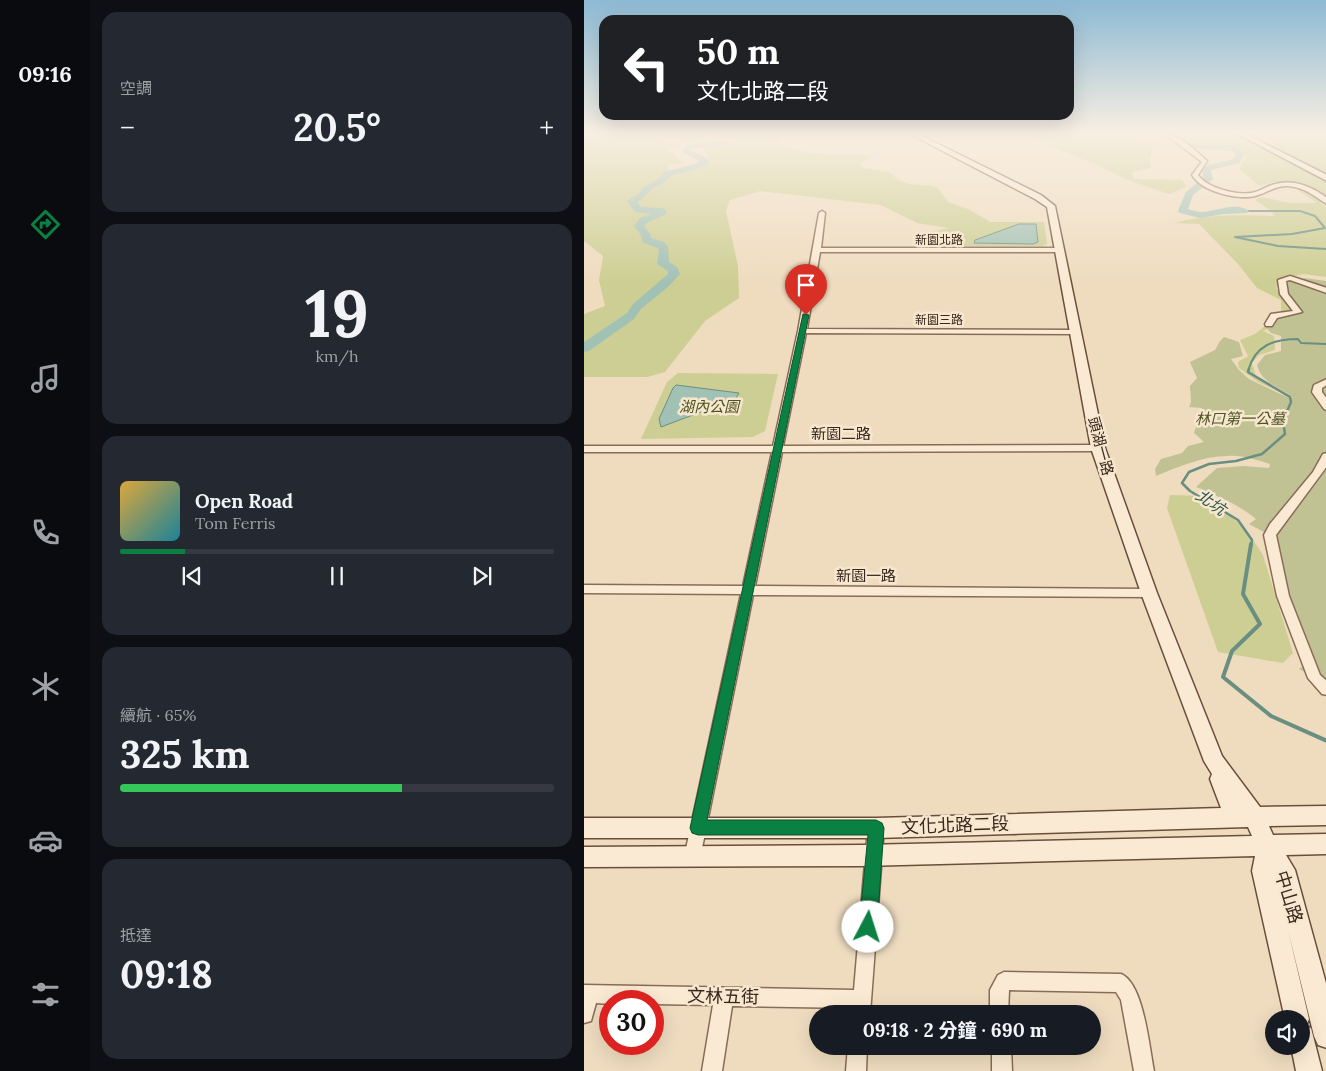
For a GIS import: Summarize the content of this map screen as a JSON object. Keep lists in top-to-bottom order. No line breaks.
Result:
{"streets":{"street":["新園北路","新園三路","新園二路","頭湖一路","新園一路","文化北路二段","中山路","文林五街"]},"crossings":[["新園北路","頭湖一路"],["新園三路","頭湖一路"],["新園二路","頭湖一路"],["頭湖一路","新園一路"],["頭湖一路","文化北路二段"],["頭湖一路","中山路"],["文化北路二段","中山路"]],"water":["北坑"],"parks":["湖內公園","林口第一公墓"],"page":{"tabs":"09:16","tile":["空調",["19","km/h"],["續航 · 65%","325 km"],["抵達","09:18"]],"turn":["50 m","文化北路二段"],"heat":["−","20.5°","+"],"song":["Open Road","Tom Ferris"],"limit":"30","trip":"09:18 · 2 分鐘 · 690 m"}}
